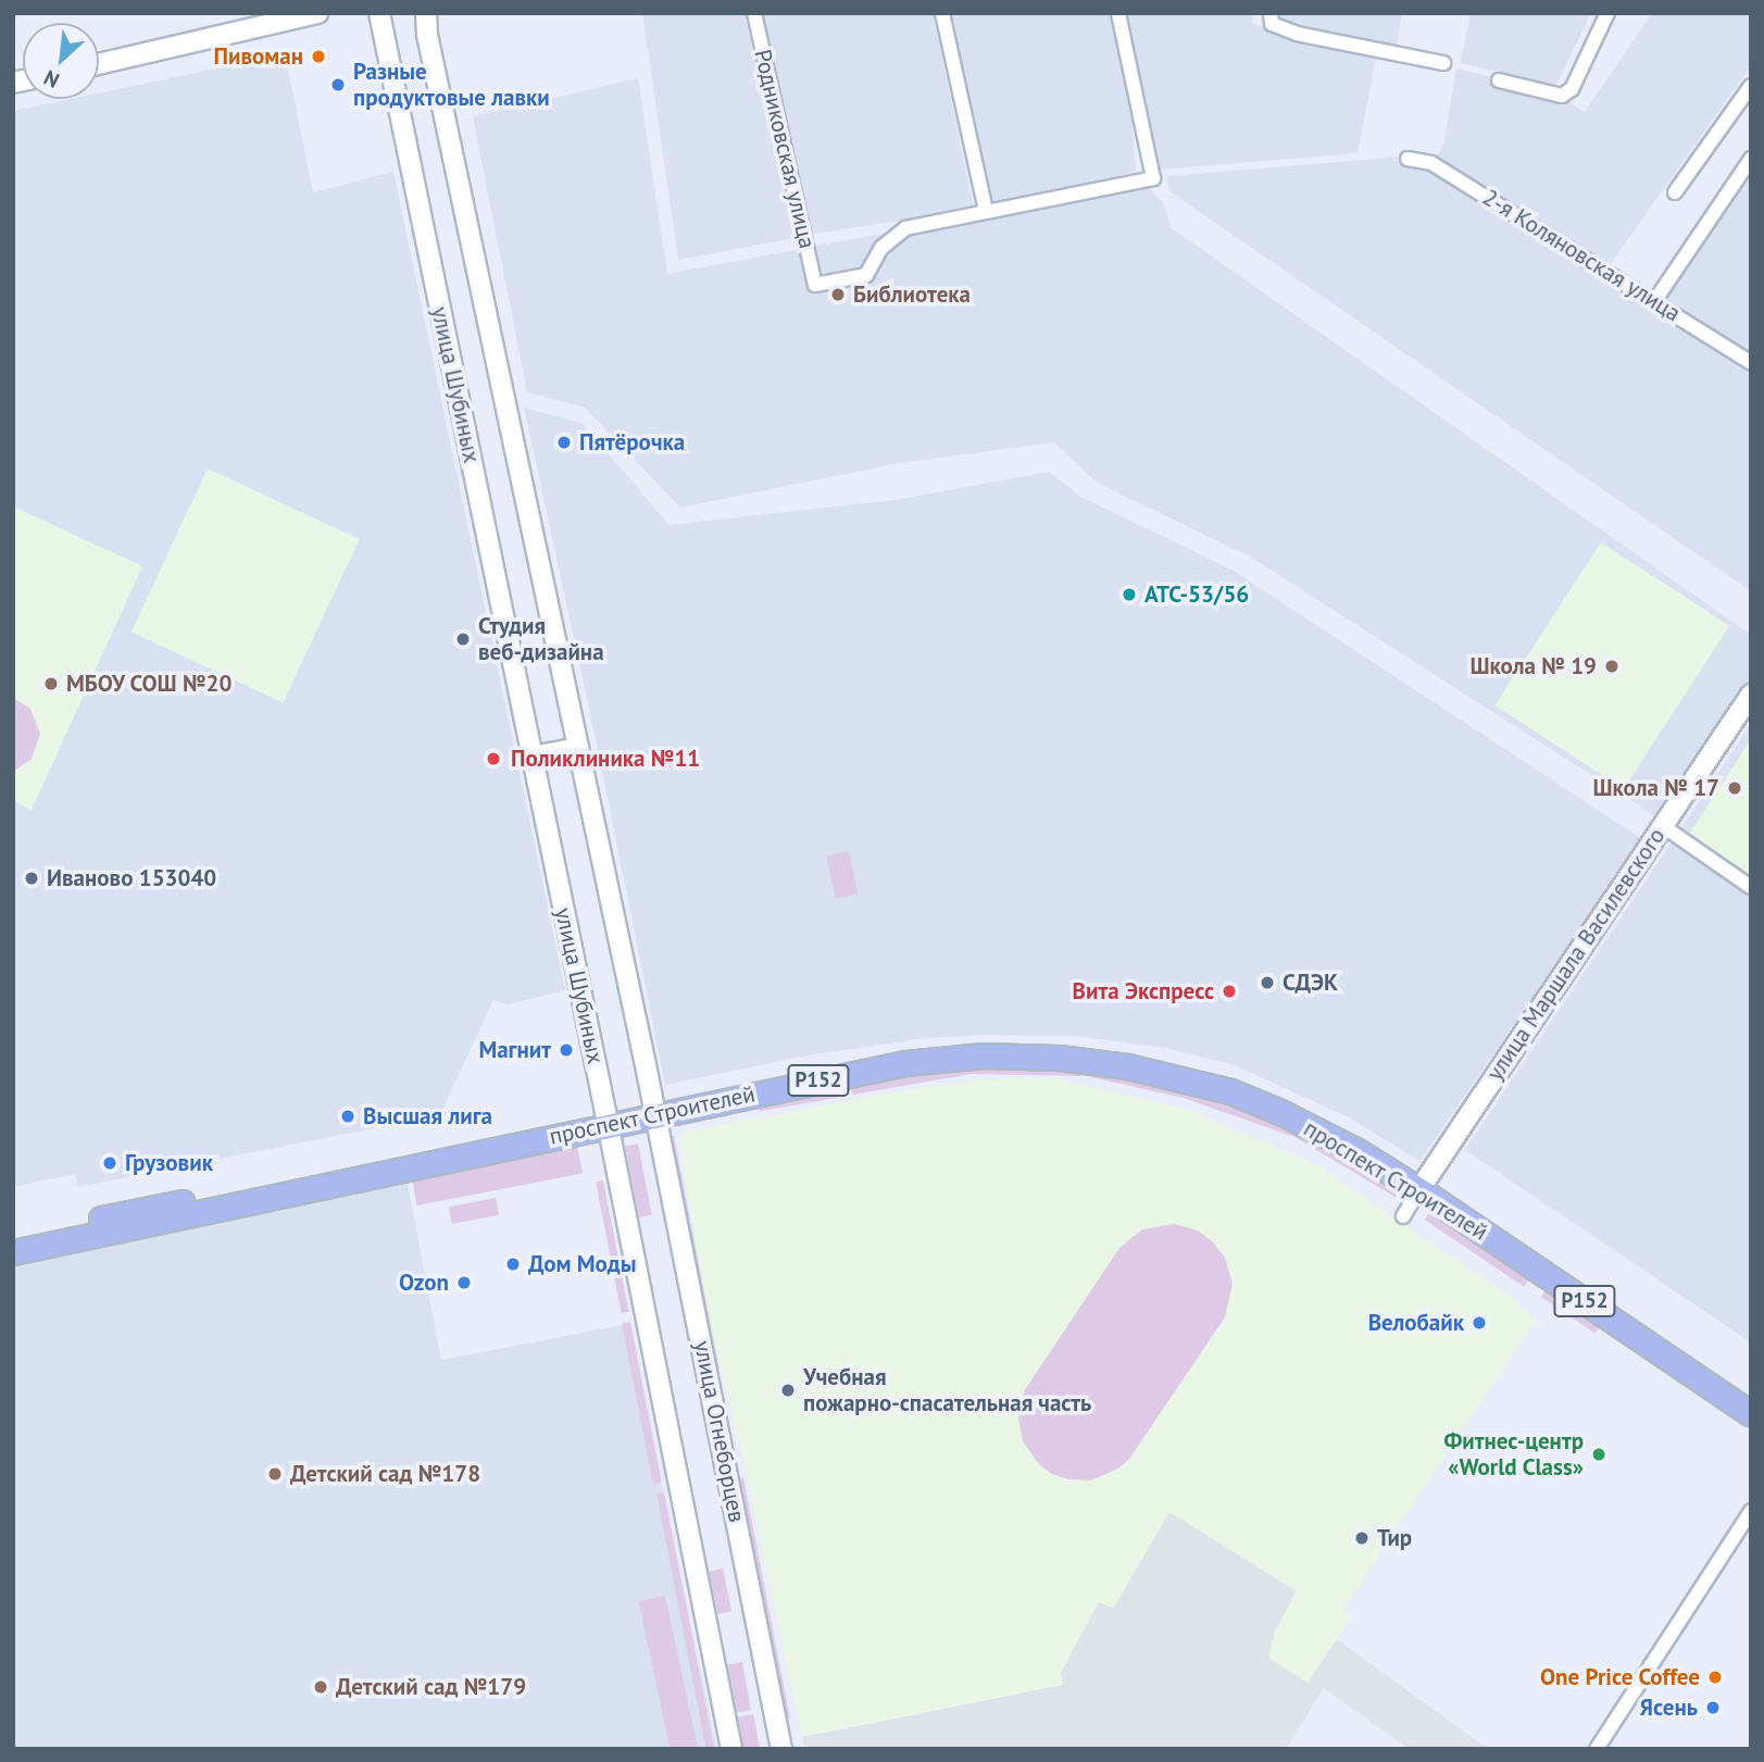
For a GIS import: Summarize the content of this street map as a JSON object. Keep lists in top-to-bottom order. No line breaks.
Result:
{"streets":{"main road":["улица Шубиных","улица Маршала Василевского","Р152","проспект Строителей","улица Огнеборцев"],"street":["Родниковская улица","2-я Коляновская улица"]},"crossings":[["улица Шубиных","проспект Строителей"],["улица Шубиных","улица Огнеборцев"],["улица Маршала Василевского","проспект Строителей"],["проспект Строителей","улица Огнеборцев"]],"places":["Пивоман","Разные продуктовые лавки","Библиотека","Пятёрочка","АТС-53/56","Студия веб-дизайна","Школа № 19","МБОУ СОШ №20","Поликлиника №11","Школа № 17","Иваново 153040","СДЭК","Вита Экспресс","Магнит","Высшая лига","Грузовик","Дом Моды","Ozon","Велобайк","Учебная пожарно-спасательная часть","Фитнес-центр «World Class»","Детский сад №178","Тир","One Price Coffee","Детский сад №179","Ясень"],"north":"bottom left"}
